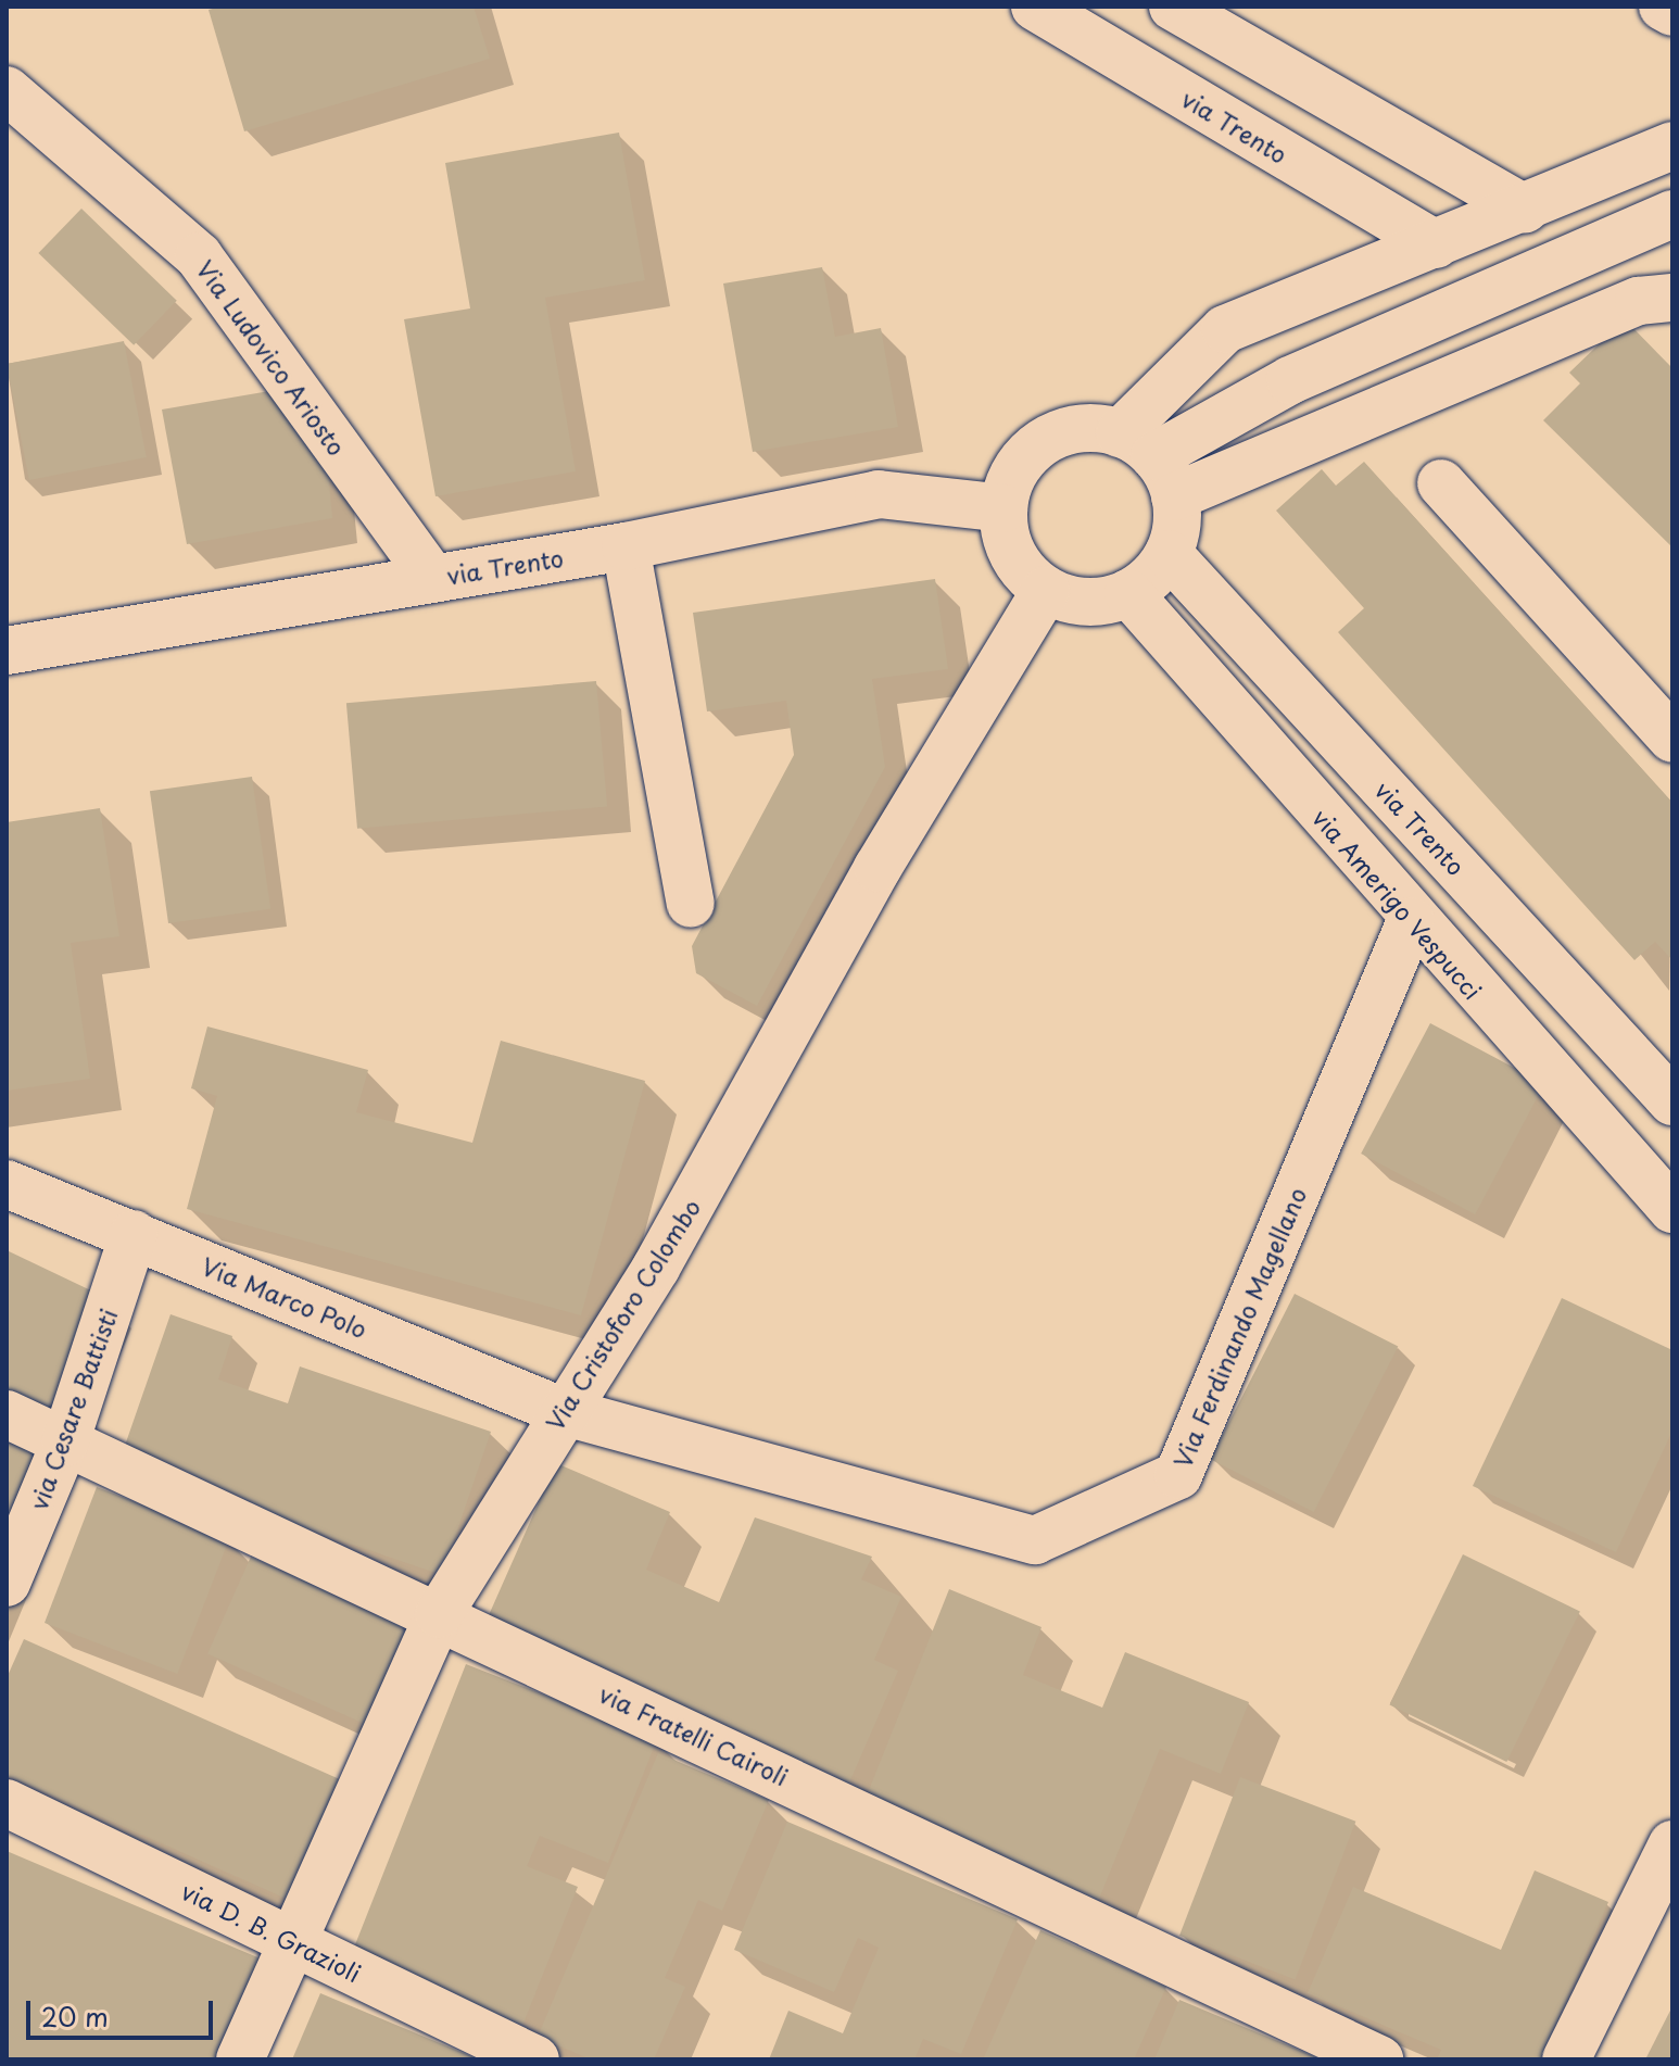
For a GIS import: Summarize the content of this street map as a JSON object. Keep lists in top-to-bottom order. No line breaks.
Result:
{"streets":{"street":["via Trento","Via Ludovico Ariosto","via Amerigo Vespucci","Via Marco Polo","Via Cristoforo Colombo","Via Ferdinando Magellano","via Cesare Battisti","via Fratelli Cairoli","via D. B. Grazioli"]},"crossings":[["via Trento","Via Ludovico Ariosto"],["via Trento","via Amerigo Vespucci"],["via Trento","Via Cristoforo Colombo"],["via Amerigo Vespucci","Via Cristoforo Colombo"],["via Amerigo Vespucci","Via Ferdinando Magellano"],["Via Marco Polo","Via Cristoforo Colombo"],["Via Marco Polo","Via Ferdinando Magellano"],["Via Marco Polo","via Cesare Battisti"],["Via Cristoforo Colombo","Via Ferdinando Magellano"],["Via Cristoforo Colombo","via Fratelli Cairoli"],["Via Cristoforo Colombo","via D. B. Grazioli"],["via Cesare Battisti","via Fratelli Cairoli"]],"scale_bar":"20 m"}
